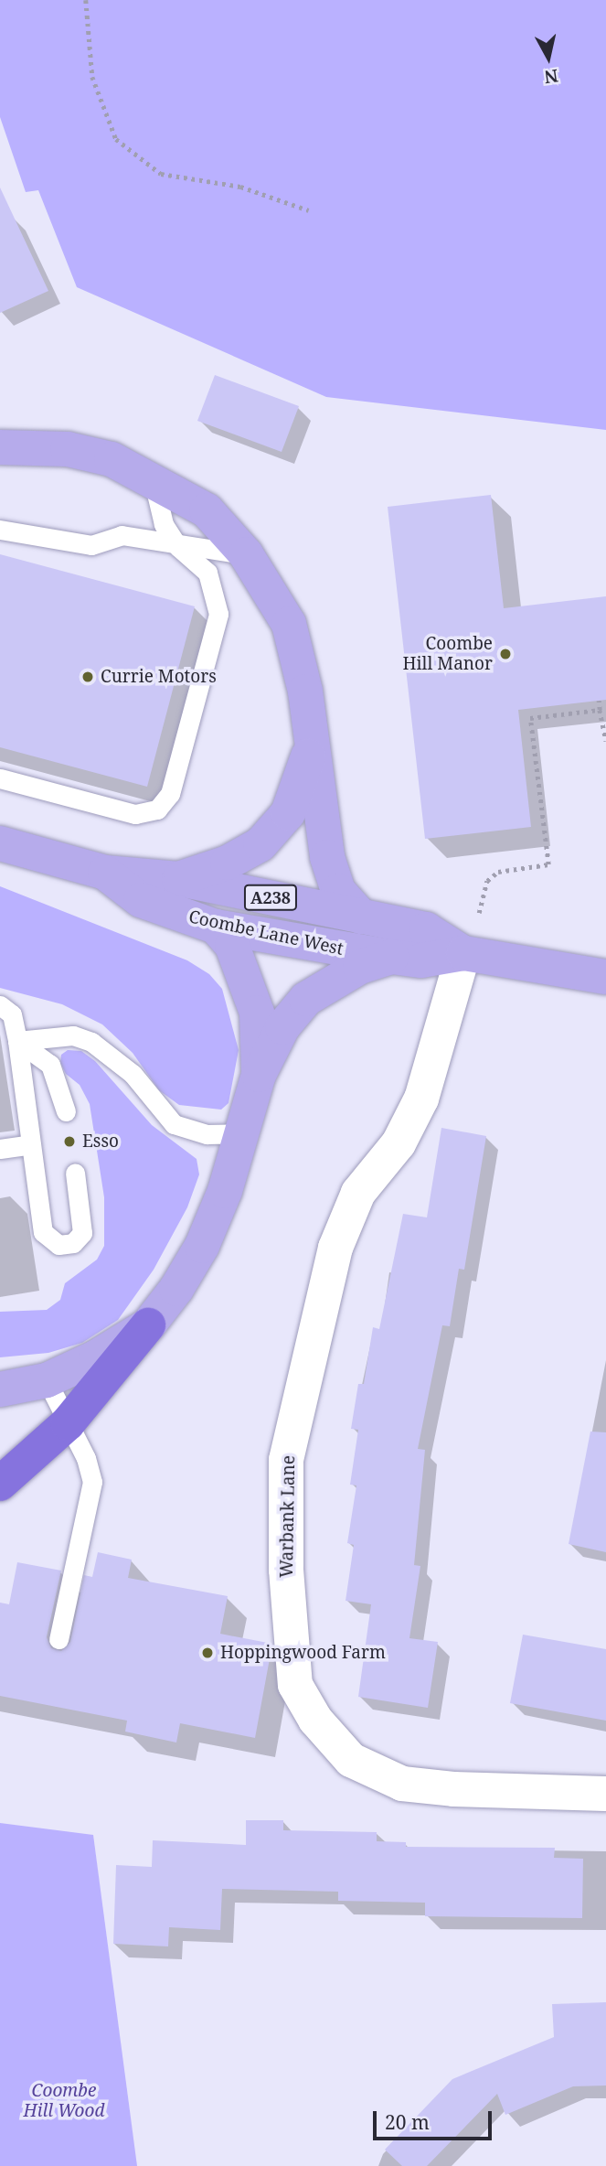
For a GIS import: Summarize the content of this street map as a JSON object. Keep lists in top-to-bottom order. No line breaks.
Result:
{"streets":{"main road":["A238","Coombe Lane West"],"street":["Warbank Lane"]},"crossings":[["A238","Coombe Lane West"],["Coombe Lane West","Warbank Lane"]],"parks":["Coombe Hill Wood"],"places":["Coombe Hill Manor","Currie Motors","Esso","Hoppingwood Farm"],"scale_bar":"20 m","north":"bottom"}
